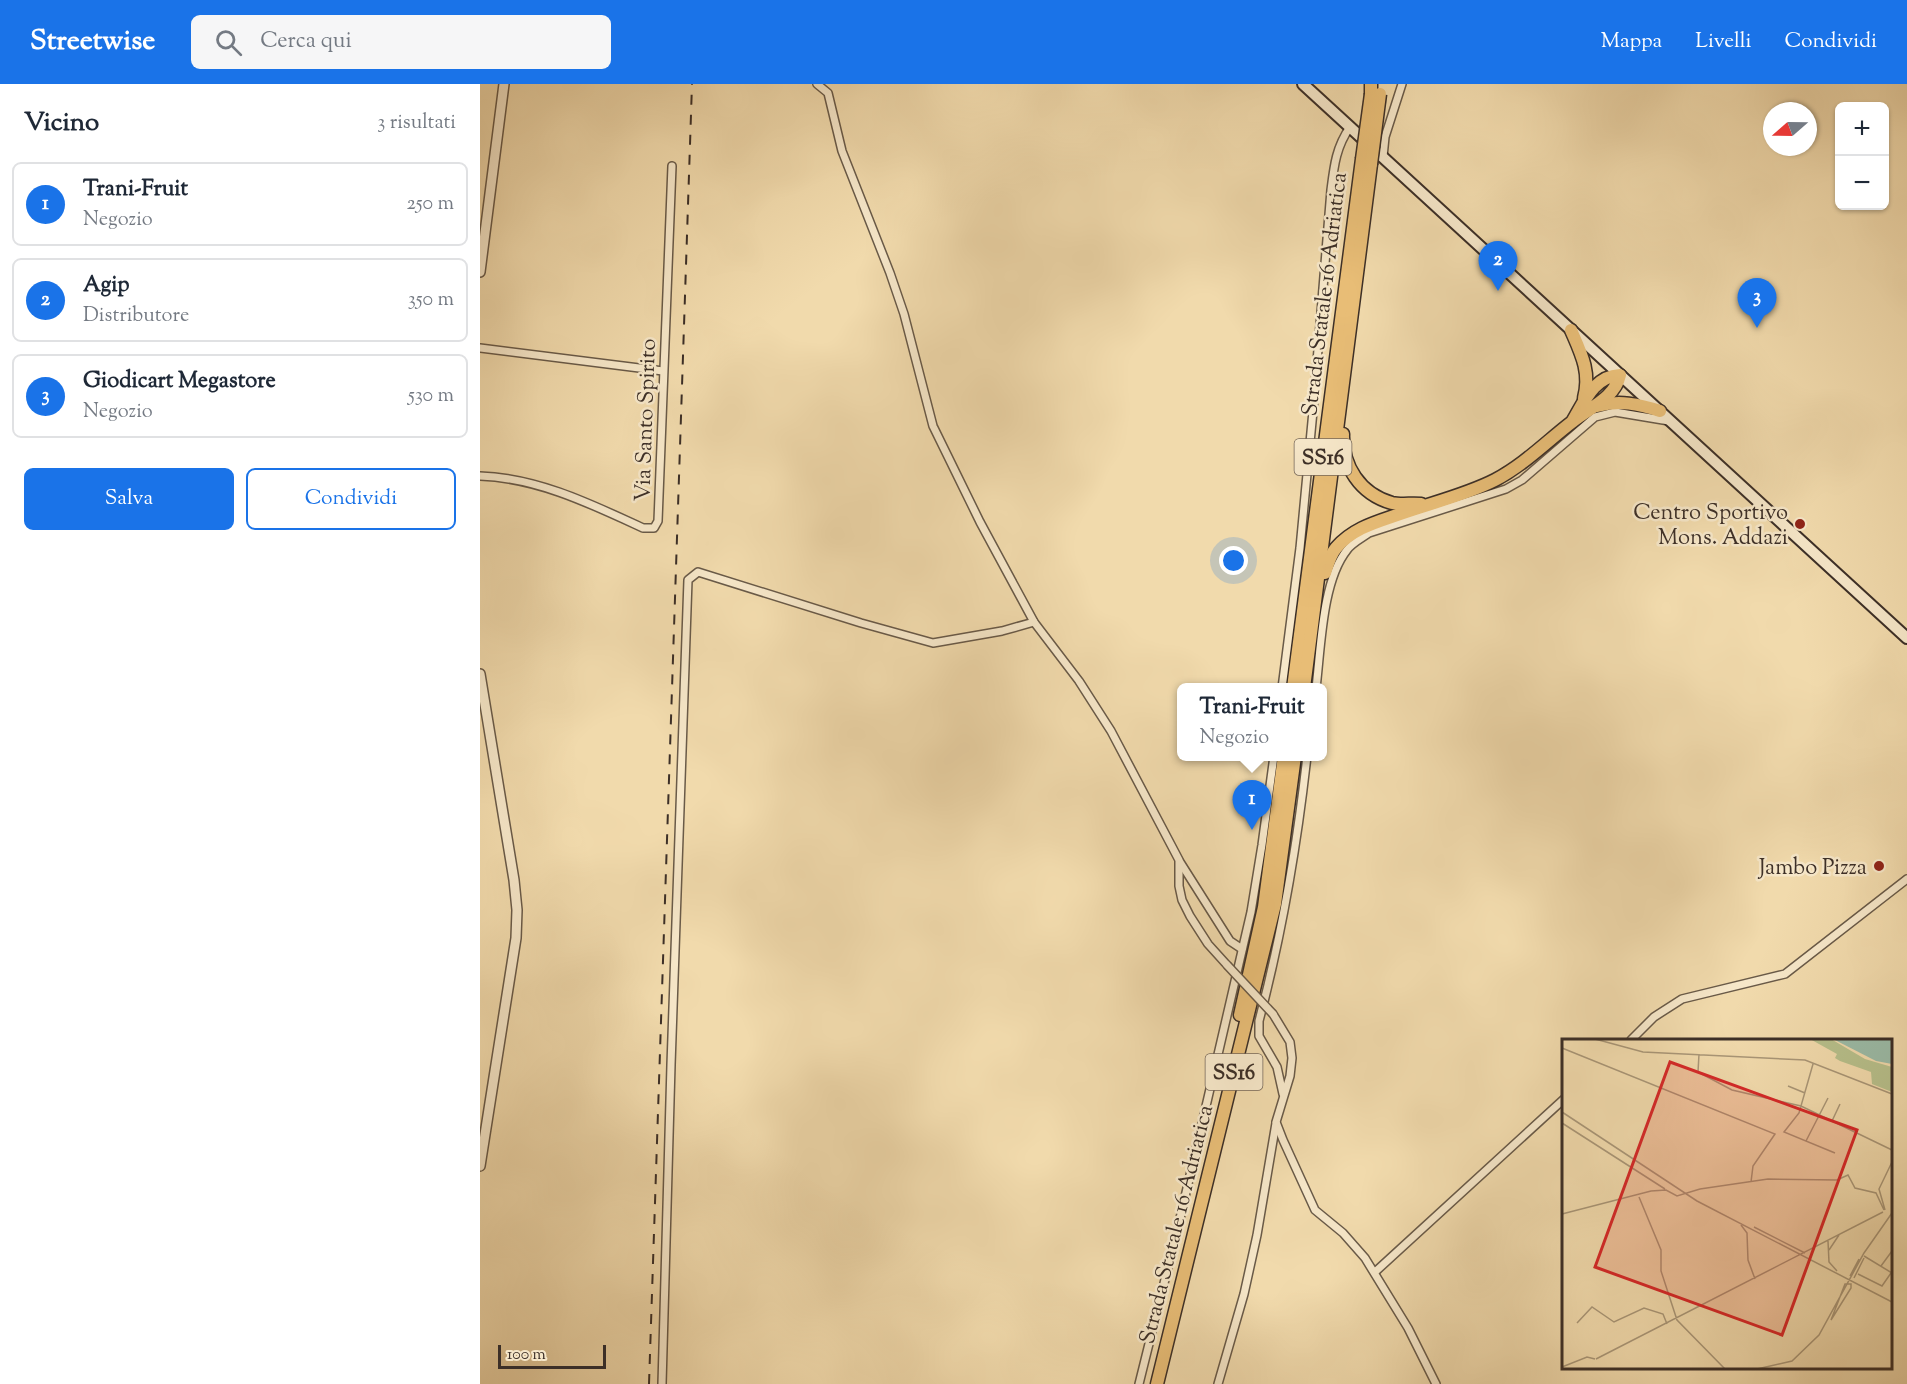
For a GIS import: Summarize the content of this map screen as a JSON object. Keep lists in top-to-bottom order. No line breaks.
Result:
{"streets":{"highway":["Strada Statale 16 Adriatica","SS16"],"street":["Via Santo Spirito"]},"crossings":[["Strada Statale 16 Adriatica","SS16"]],"places":["Centro Sportivo Mons. Addazi","Jambo Pizza"],"scale_bar":"100 m","north":"left","page":{"header":"Streetwise","search":"Cerca qui","nav":["Mappa","Livelli","Condividi"],"heading":["Vicino","3 risultati"],"map_buttons":["+","−"],"list":[{"mark":"1","name":"Trani-Fruit","note":"Negozio","value":"250 m"},{"mark":"2","name":"Agip","note":"Distributore","value":"350 m"},{"mark":"3","name":"Giodicart Megastore","note":"Negozio","value":"530 m"}],"pins":["2","3","1"],"buttons":["Salva","Condividi"],"popup":["Trani-Fruit","Negozio"],"scale":"100 m"}}
